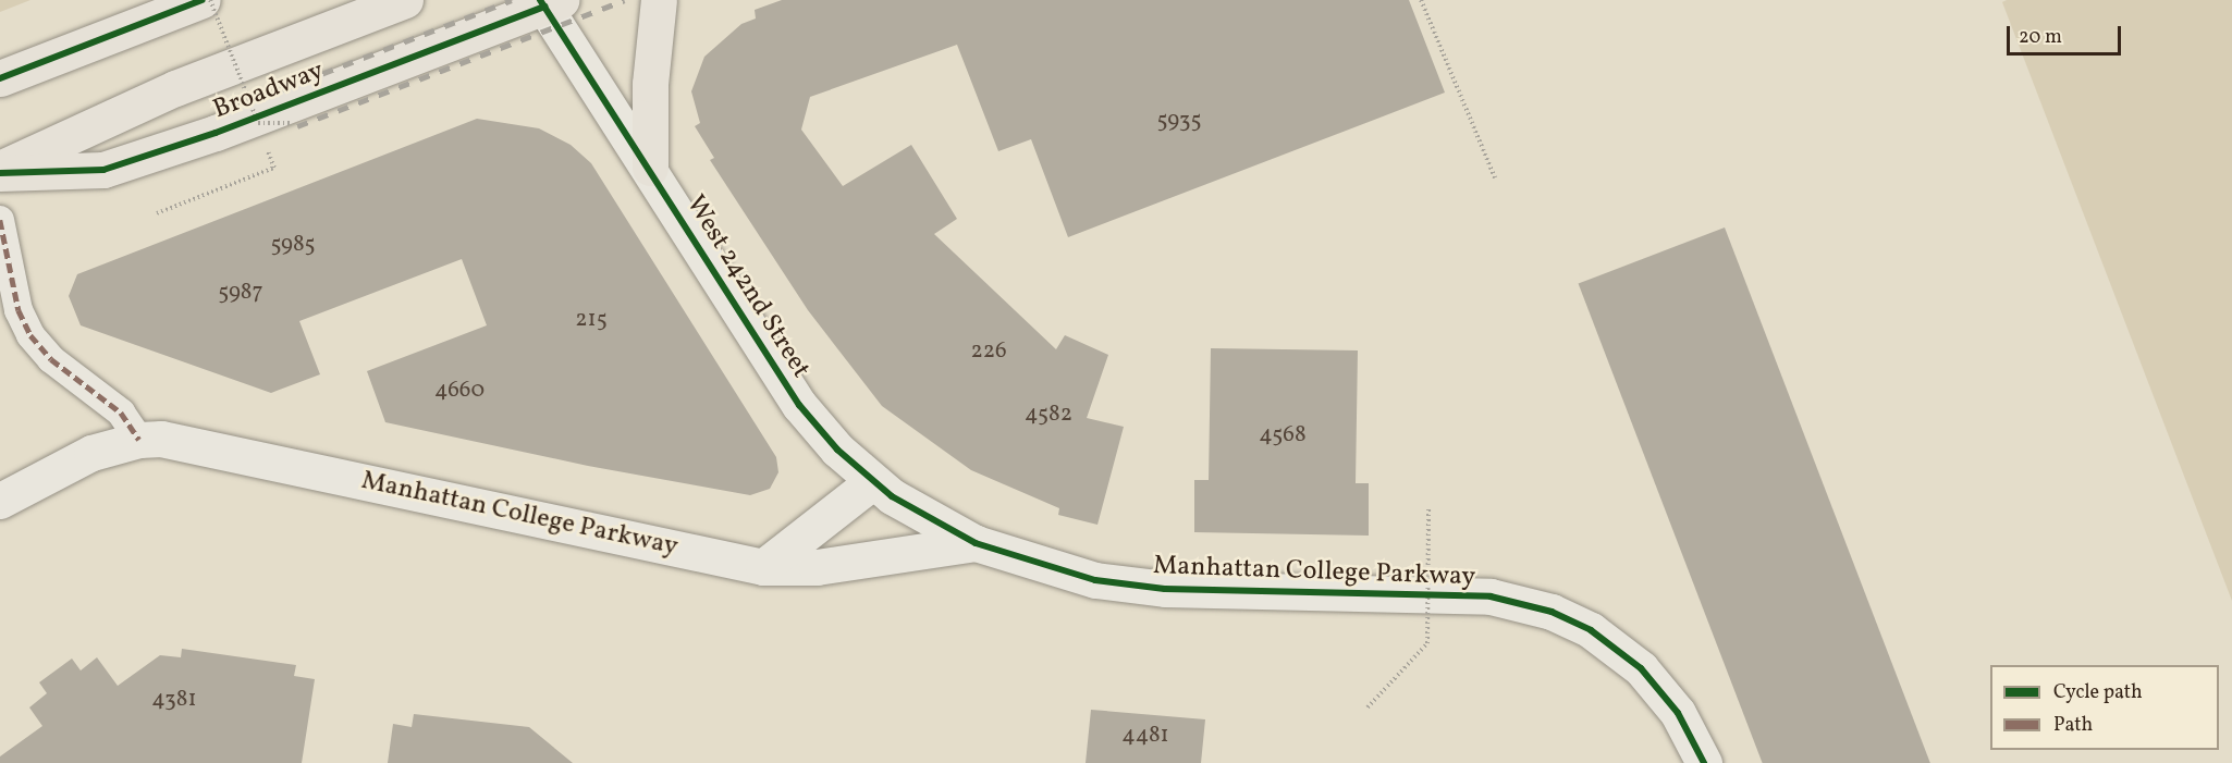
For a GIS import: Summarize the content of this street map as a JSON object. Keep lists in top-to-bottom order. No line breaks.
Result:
{"streets":{"main road":["Broadway"],"street":["West 242nd Street","Manhattan College Parkway"]},"crossings":[["Broadway","West 242nd Street"],["West 242nd Street","Manhattan College Parkway"]],"house_numbers":["5935","5985","5987","215","226","4660","4582","4568","4381","4481"],"legend":["Cycle path","Path"],"scale_bar":"20 m"}
